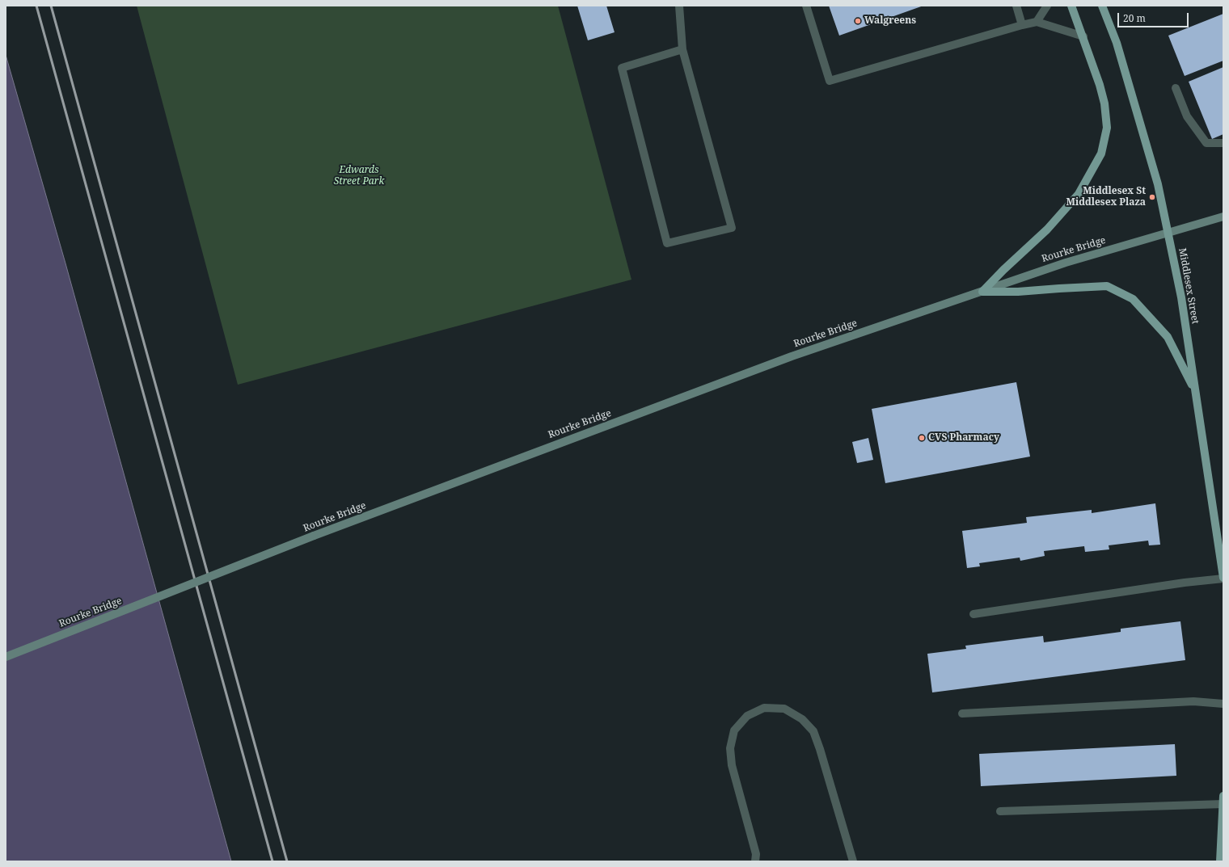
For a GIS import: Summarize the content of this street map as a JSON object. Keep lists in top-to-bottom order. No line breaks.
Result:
{"streets":{"main road":["Rourke Bridge","Middlesex Street"]},"crossings":[["Rourke Bridge","Middlesex Street"]],"parks":["Edwards Street Park"],"places":["Walgreens","Middlesex St Middlesex Plaza","CVS Pharmacy"],"scale_bar":"20 m"}
